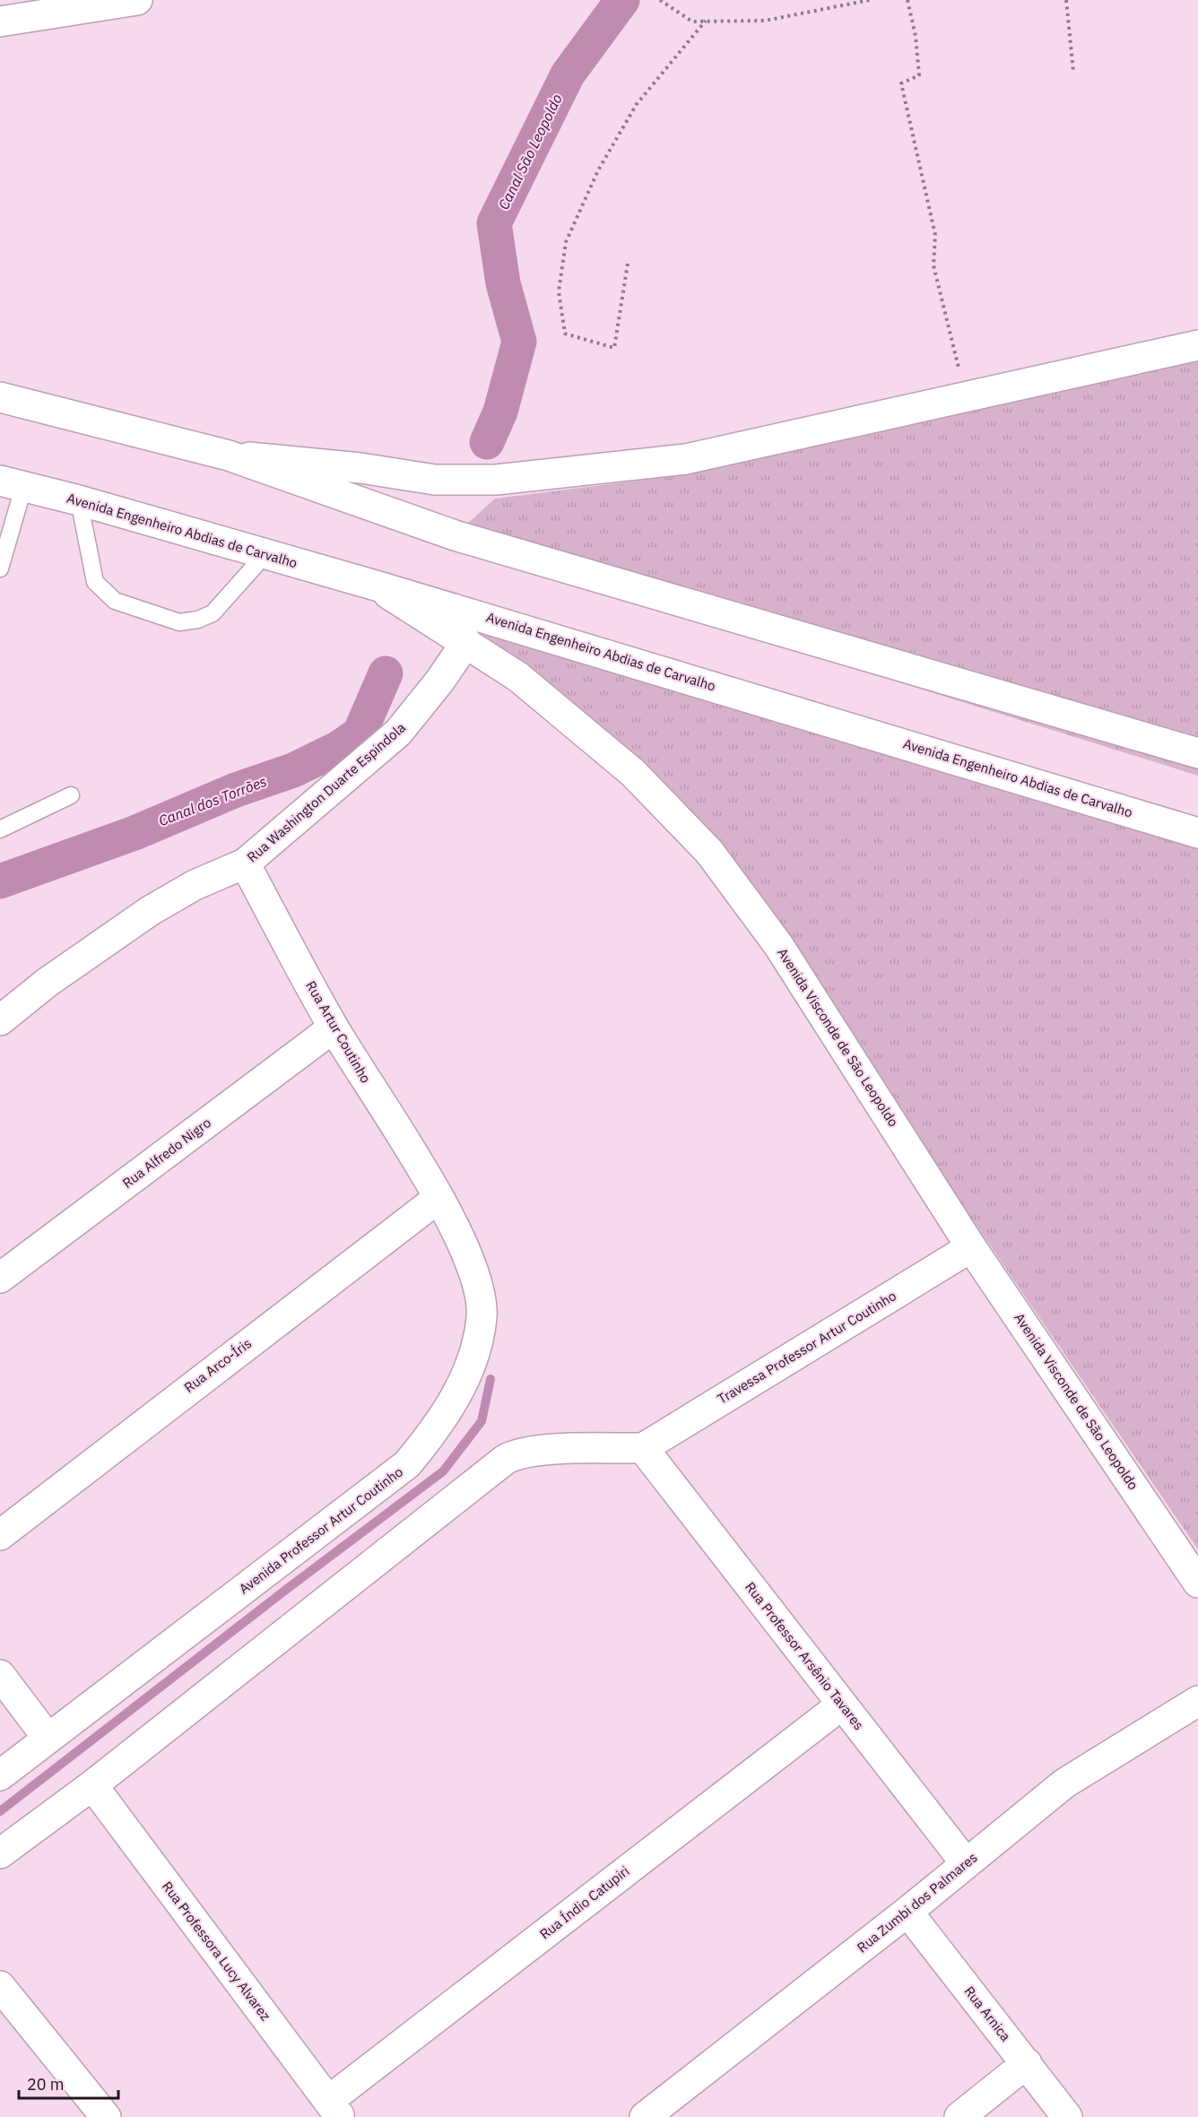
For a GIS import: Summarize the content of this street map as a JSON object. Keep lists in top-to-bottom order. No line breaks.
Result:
{"streets":{"main road":["Avenida Engenheiro Abdias de Carvalho","Rua Washington Duarte Espindola","Rua Artur Coutinho","Avenida Visconde de São Leopoldo","Rua Alfredo Nigro","Travessa Professor Artur Coutinho","Rua Arco-Íris","Avenida Professor Artur Coutinho","Rua Professor Arsênio Tavares","Rua Índio Catupiri","Rua Zumbi dos Palmares","Rua Professora Lucy Alvarez","Rua Arnica"]},"crossings":[["Avenida Engenheiro Abdias de Carvalho","Avenida Visconde de São Leopoldo"],["Rua Washington Duarte Espindola","Rua Artur Coutinho"],["Rua Washington Duarte Espindola","Avenida Visconde de São Leopoldo"],["Rua Artur Coutinho","Rua Alfredo Nigro"],["Rua Artur Coutinho","Rua Arco-Íris"],["Rua Artur Coutinho","Avenida Professor Artur Coutinho"],["Avenida Visconde de São Leopoldo","Travessa Professor Artur Coutinho"],["Travessa Professor Artur Coutinho","Rua Professor Arsênio Tavares"],["Rua Arco-Íris","Avenida Professor Artur Coutinho"],["Rua Professor Arsênio Tavares","Rua Índio Catupiri"],["Rua Professor Arsênio Tavares","Rua Zumbi dos Palmares"],["Rua Índio Catupiri","Rua Professora Lucy Alvarez"],["Rua Zumbi dos Palmares","Rua Arnica"]],"water":["Canal São Leopoldo","Canal dos Torrões"],"scale_bar":"20 m"}
